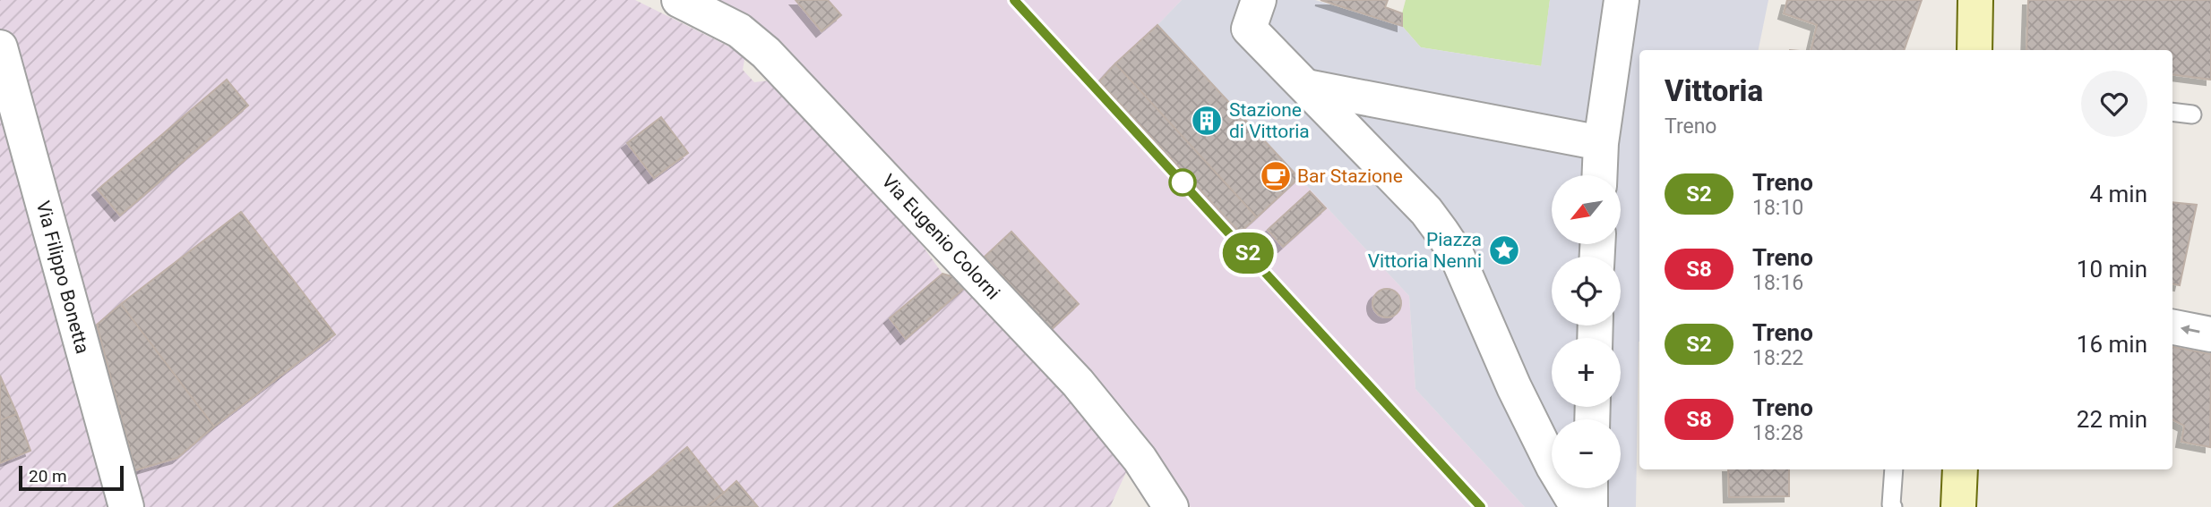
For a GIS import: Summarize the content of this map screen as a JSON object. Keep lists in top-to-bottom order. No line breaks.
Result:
{"streets":{"street":["Via Eugenio Colorni","Via Filippo Bonetta"]},"places":{"building":["Stazione di Vittoria"],"cafe":["Bar Stazione"],"place":["Piazza Vittoria Nenni"]},"scale_bar":"20 m","north":"bottom left","page":{"on_map":"S2","heading":["Vittoria","Treno"],"list":[{"mark":"S2","name":"Treno","note":"18:10","value":"4 min"},{"mark":"S8","name":"Treno","note":"18:16","value":"10 min"},{"mark":"S2","name":"Treno","note":"18:22","value":"16 min"},{"mark":"S8","name":"Treno","note":"18:28","value":"22 min"}],"map_buttons":["+","−"],"scale":"20 m"}}
